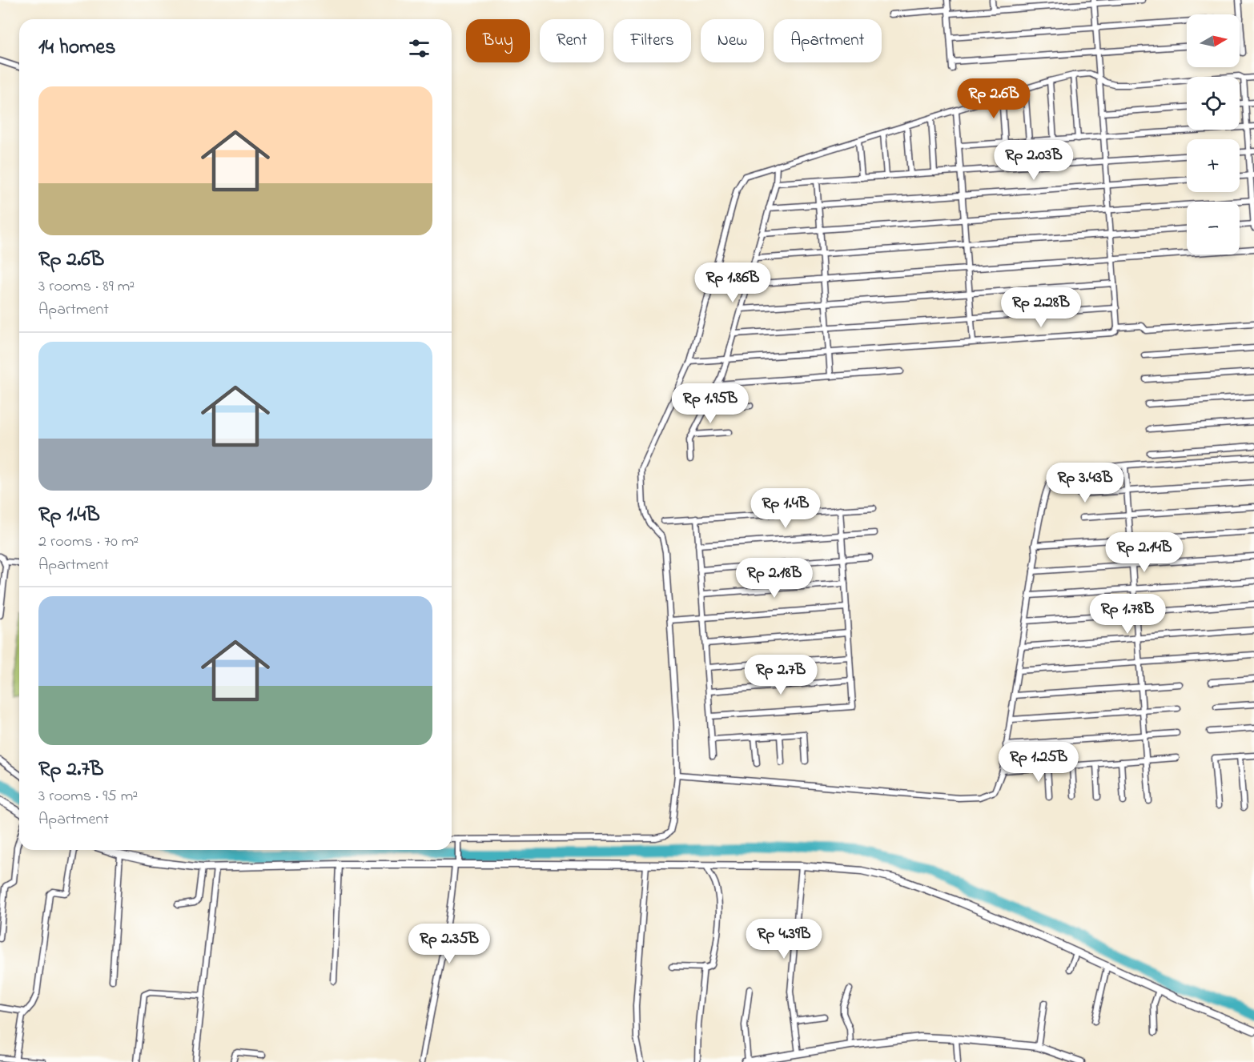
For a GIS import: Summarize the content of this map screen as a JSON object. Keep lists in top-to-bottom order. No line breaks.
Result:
{"north":"right","page":{"map_buttons":["+","−"],"chip":["Buy","Rent","Filters","New","Apartment"],"heading":"14 homes","list":[{"name":"Rp 2.6B","note":"3 rooms · 89 m² · Apartment"},{"name":"Rp 1.4B","note":"2 rooms · 70 m² · Apartment"},{"name":"Rp 2.7B","note":"3 rooms · 95 m² · Apartment"}],"price":["Rp 2.6B","Rp 2.03B","Rp 1.86B","Rp 2.28B","Rp 1.95B","Rp 3.43B","Rp 1.4B","Rp 2.14B","Rp 2.18B","Rp 1.78B","Rp 2.7B","Rp 1.25B","Rp 4.39B","Rp 2.35B"]}}
